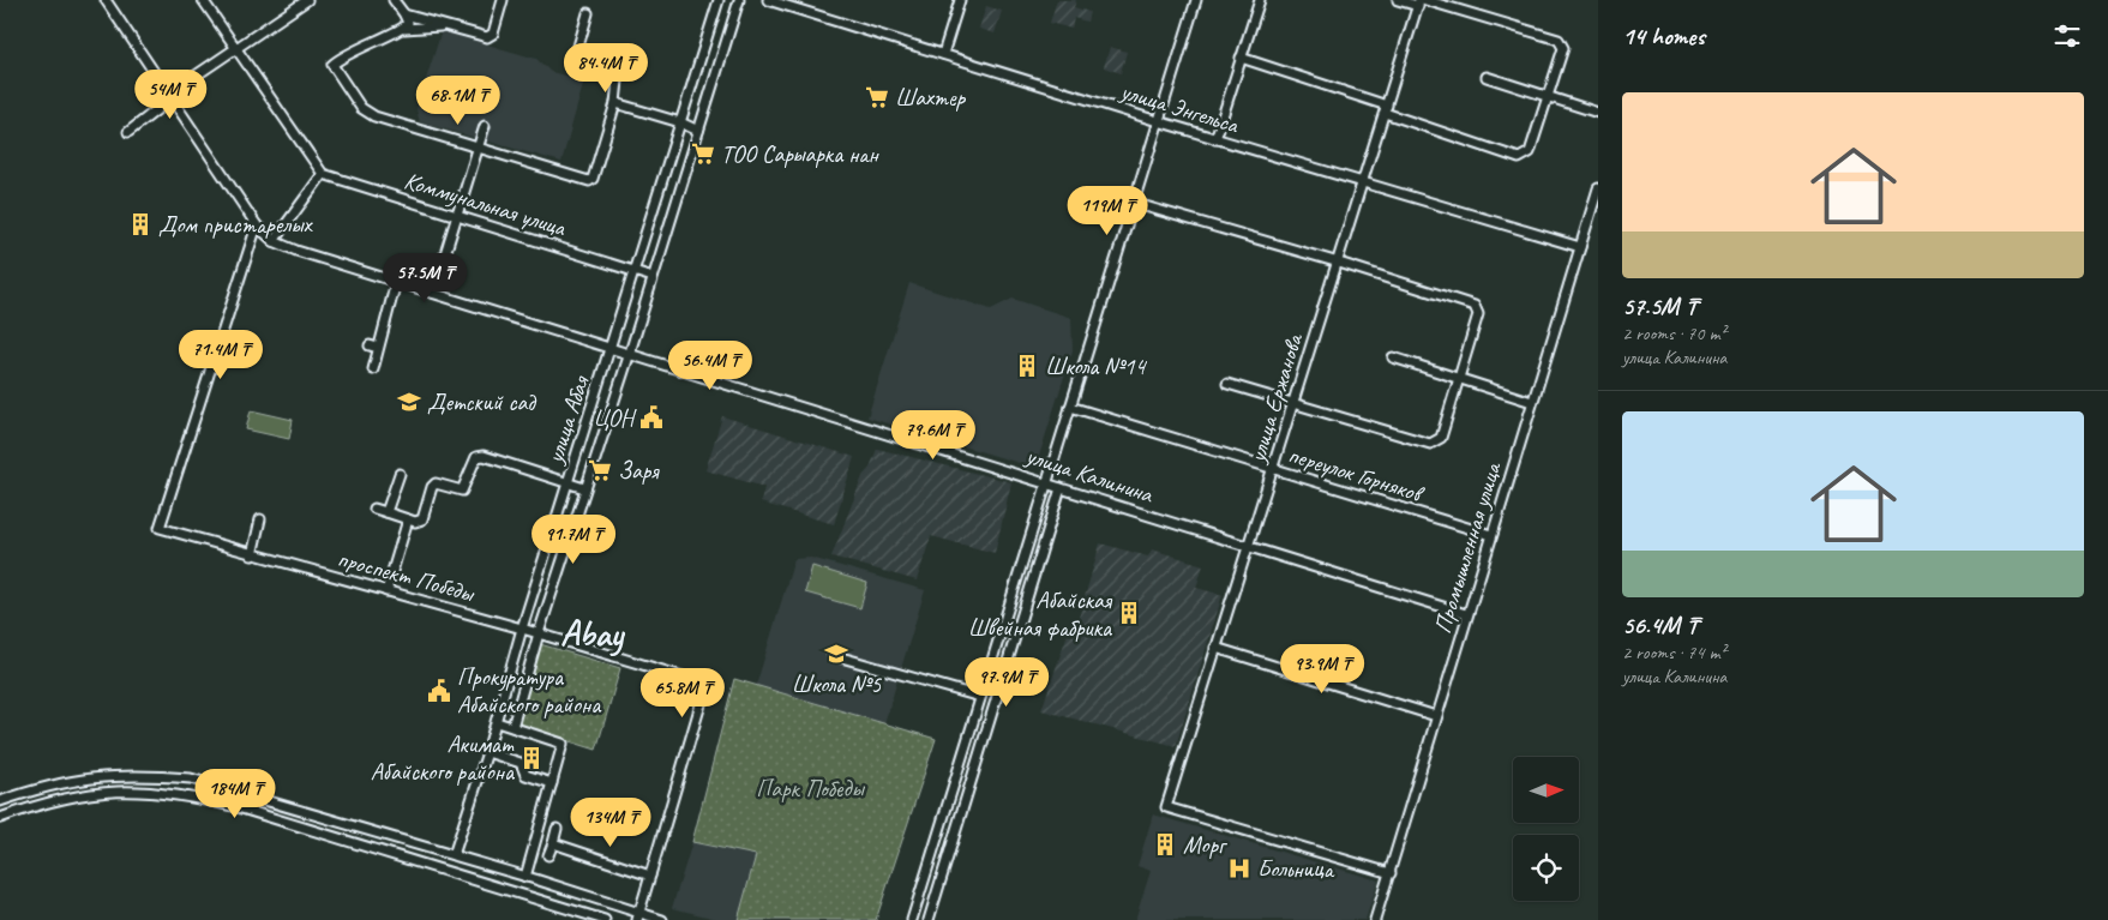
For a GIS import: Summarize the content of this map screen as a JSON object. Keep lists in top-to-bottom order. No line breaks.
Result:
{"streets":{"street":["улица Энгельса","Коммунальная улица","улица Ержанова","улица Абая","переулок Горняков","улица Калинина","Промышленная улица","проспект Победы"]},"crossings":[["улица Энгельса","улица Ержанова"],["улица Энгельса","Промышленная улица"],["Коммунальная улица","улица Абая"],["улица Ержанова","переулок Горняков"],["улица Ержанова","улица Калинина"],["улица Ержанова","Промышленная улица"],["улица Абая","улица Калинина"],["переулок Горняков","Промышленная улица"],["улица Калинина","Промышленная улица"],["улица Калинина","проспект Победы"]],"districts":["Abay"],"parks":["Парк Победы"],"places":{"supermarket":["Шахтер","ТОО Сарыарка нан","Заря"],"building":["Дом пристарелых","Школа №14","Абайская Швейная фабрика","Акимат Абайского района","Морг"],"school or university":["Детский сад","Школа №5"],"public building":["ЦОН","Прокуратура Абайского района"],"hospital":["Больница"]},"north":"right","page":{"heading":"14 homes","price":["84.4M ₸","54M ₸","68.1M ₸","119M ₸","57.5M ₸","71.4M ₸","56.4M ₸","79.6M ₸","91.7M ₸","93.9M ₸","97.9M ₸","65.8M ₸","184M ₸","134M ₸"],"list":[{"name":"57.5M ₸","note":"2 rooms · 70 m² · улица Калинина"},{"name":"56.4M ₸","note":"2 rooms · 74 m² · улица Калинина"}]}}
